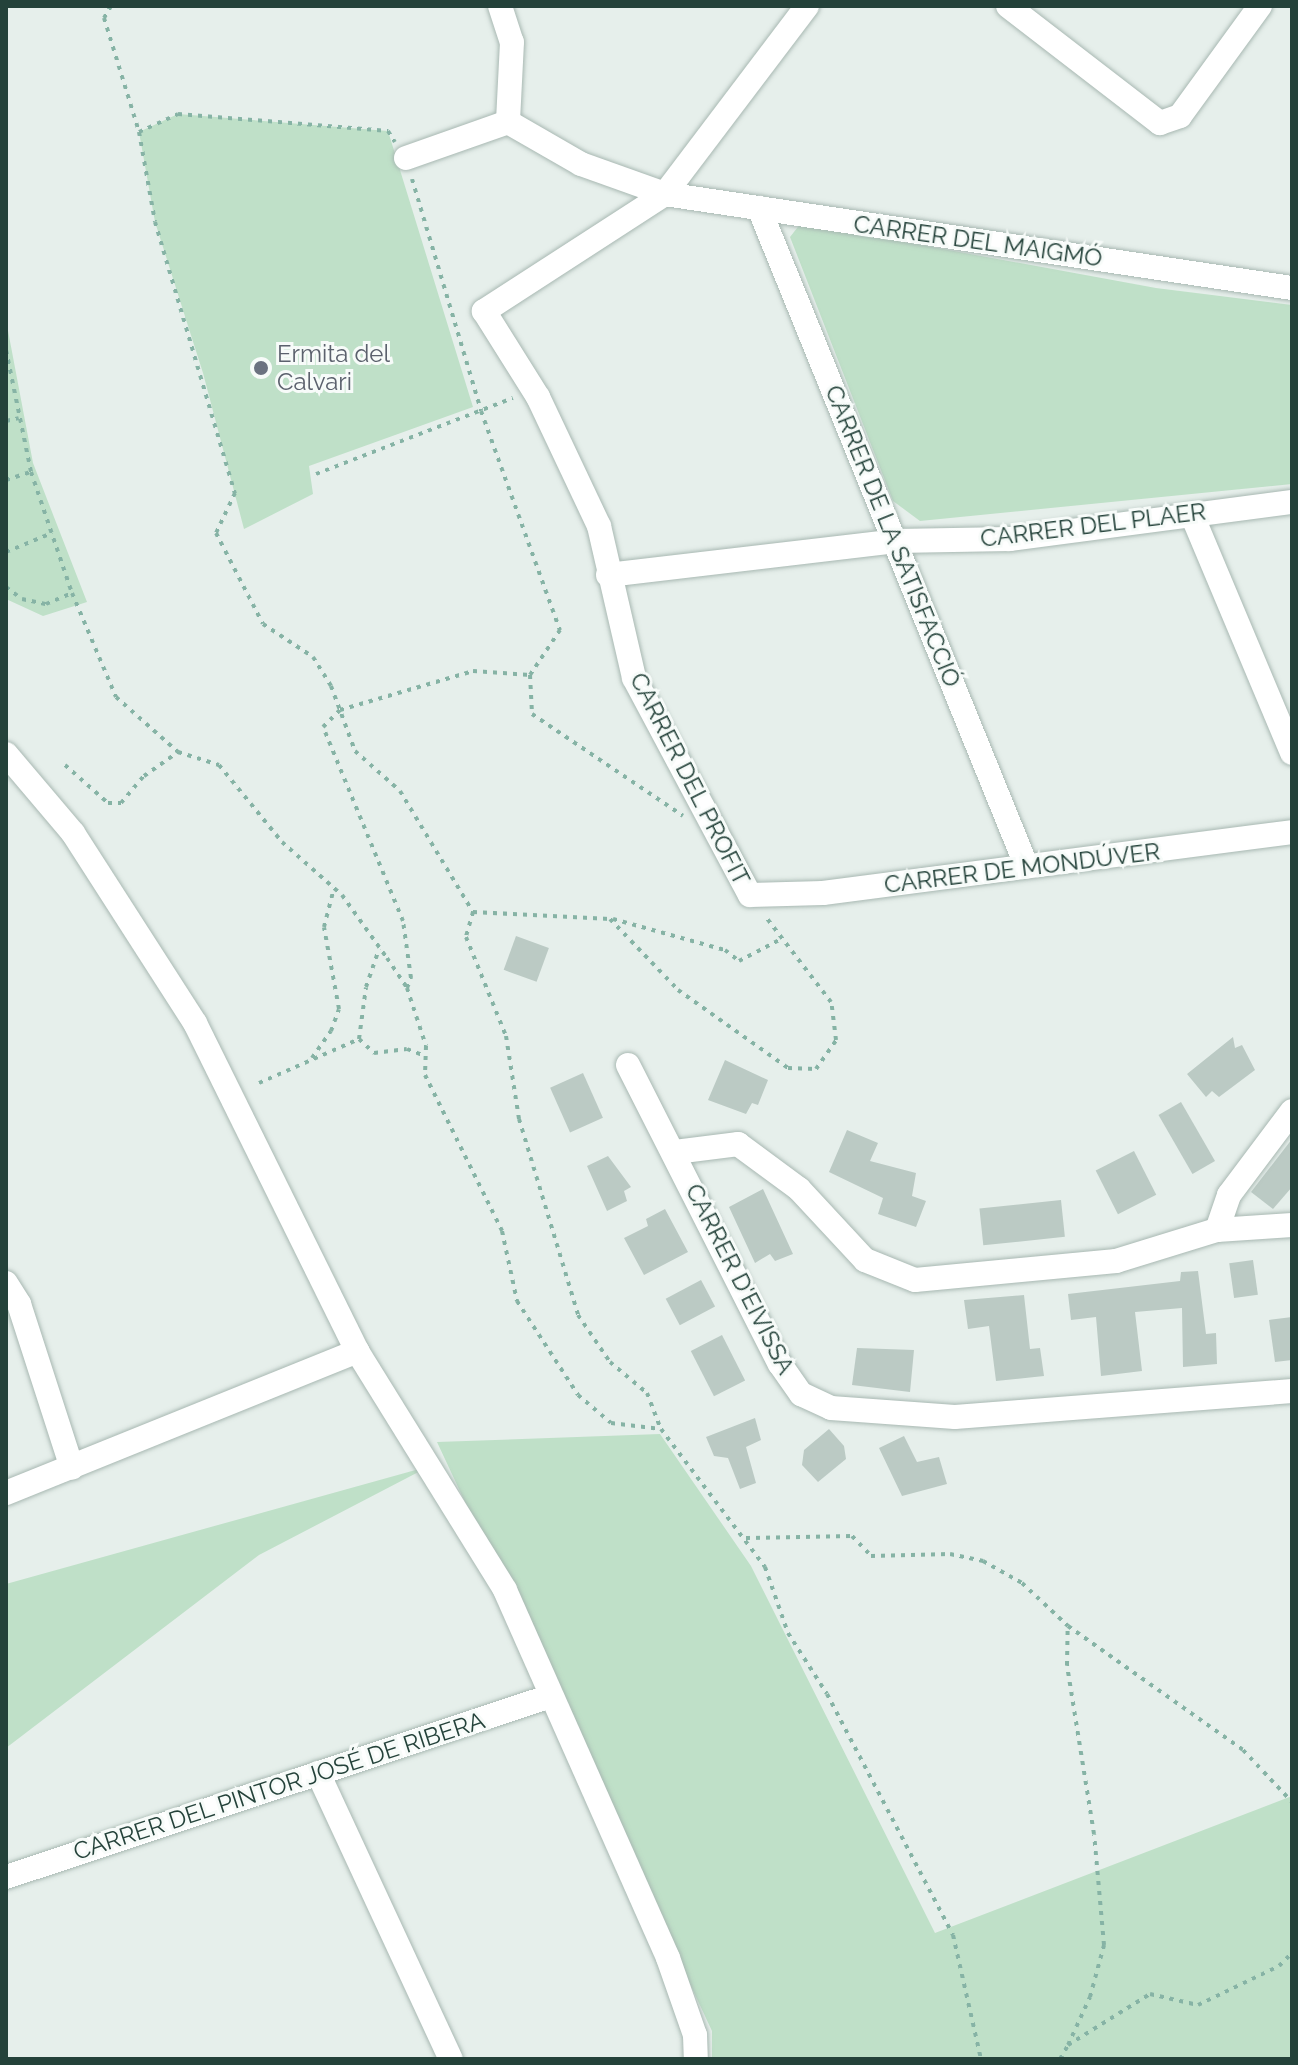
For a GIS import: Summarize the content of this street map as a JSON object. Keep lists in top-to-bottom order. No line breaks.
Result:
{"streets":{"street":["CARRER DEL MAIGMÓ","CARRER DEL PLAER","CARRER DE LA SATISFACCIÓ","CARRER DEL PROFIT","CARRER DE MONDÚVER","CARRER D'EIVISSA","CARRER DEL PINTOR JOSÉ DE RIBERA"]},"crossings":[["CARRER DEL MAIGMÓ","CARRER DE LA SATISFACCIÓ"],["CARRER DEL MAIGMÓ","CARRER DEL PROFIT"],["CARRER DEL PLAER","CARRER DE LA SATISFACCIÓ"],["CARRER DEL PLAER","CARRER DEL PROFIT"],["CARRER DE LA SATISFACCIÓ","CARRER DE MONDÚVER"],["CARRER DEL PROFIT","CARRER DE MONDÚVER"]],"places":["Ermita del Calvari"]}
